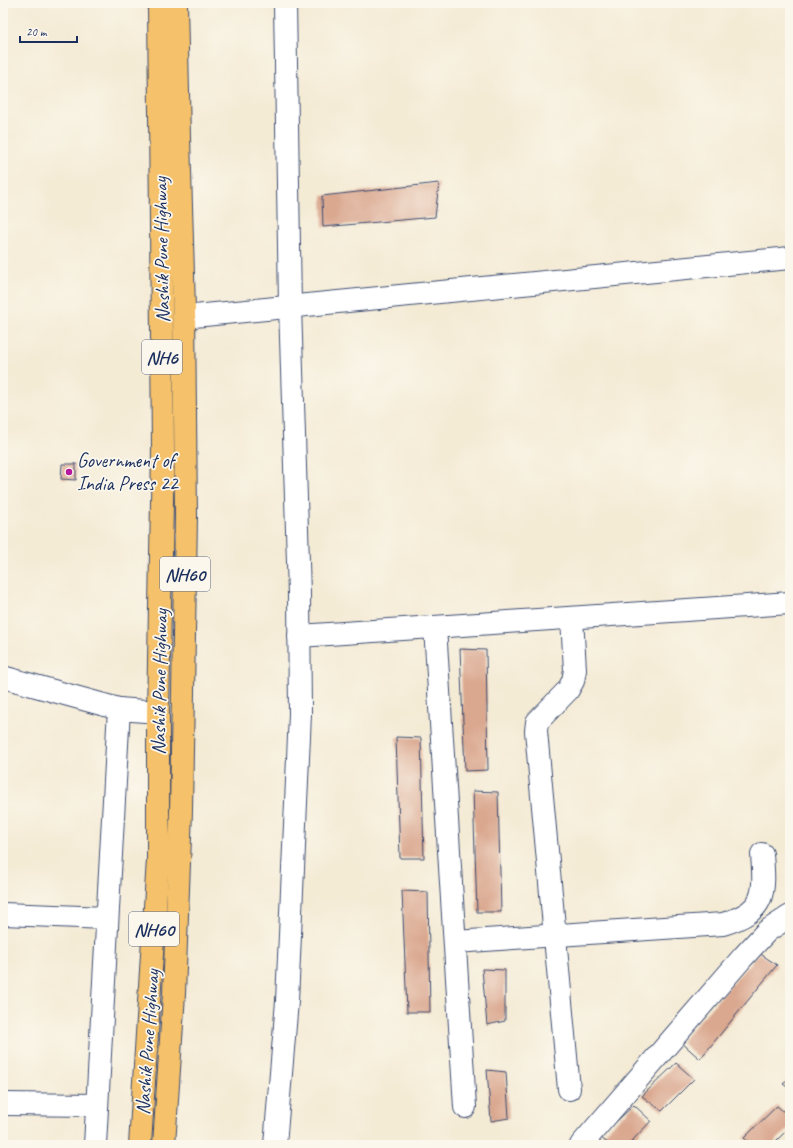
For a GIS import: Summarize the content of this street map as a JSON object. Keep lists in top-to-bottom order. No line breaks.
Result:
{"streets":{"highway":["Nashik Pune Highway","NH6","NH60"]},"places":["Government of India Press 22"],"scale_bar":"20 m"}
